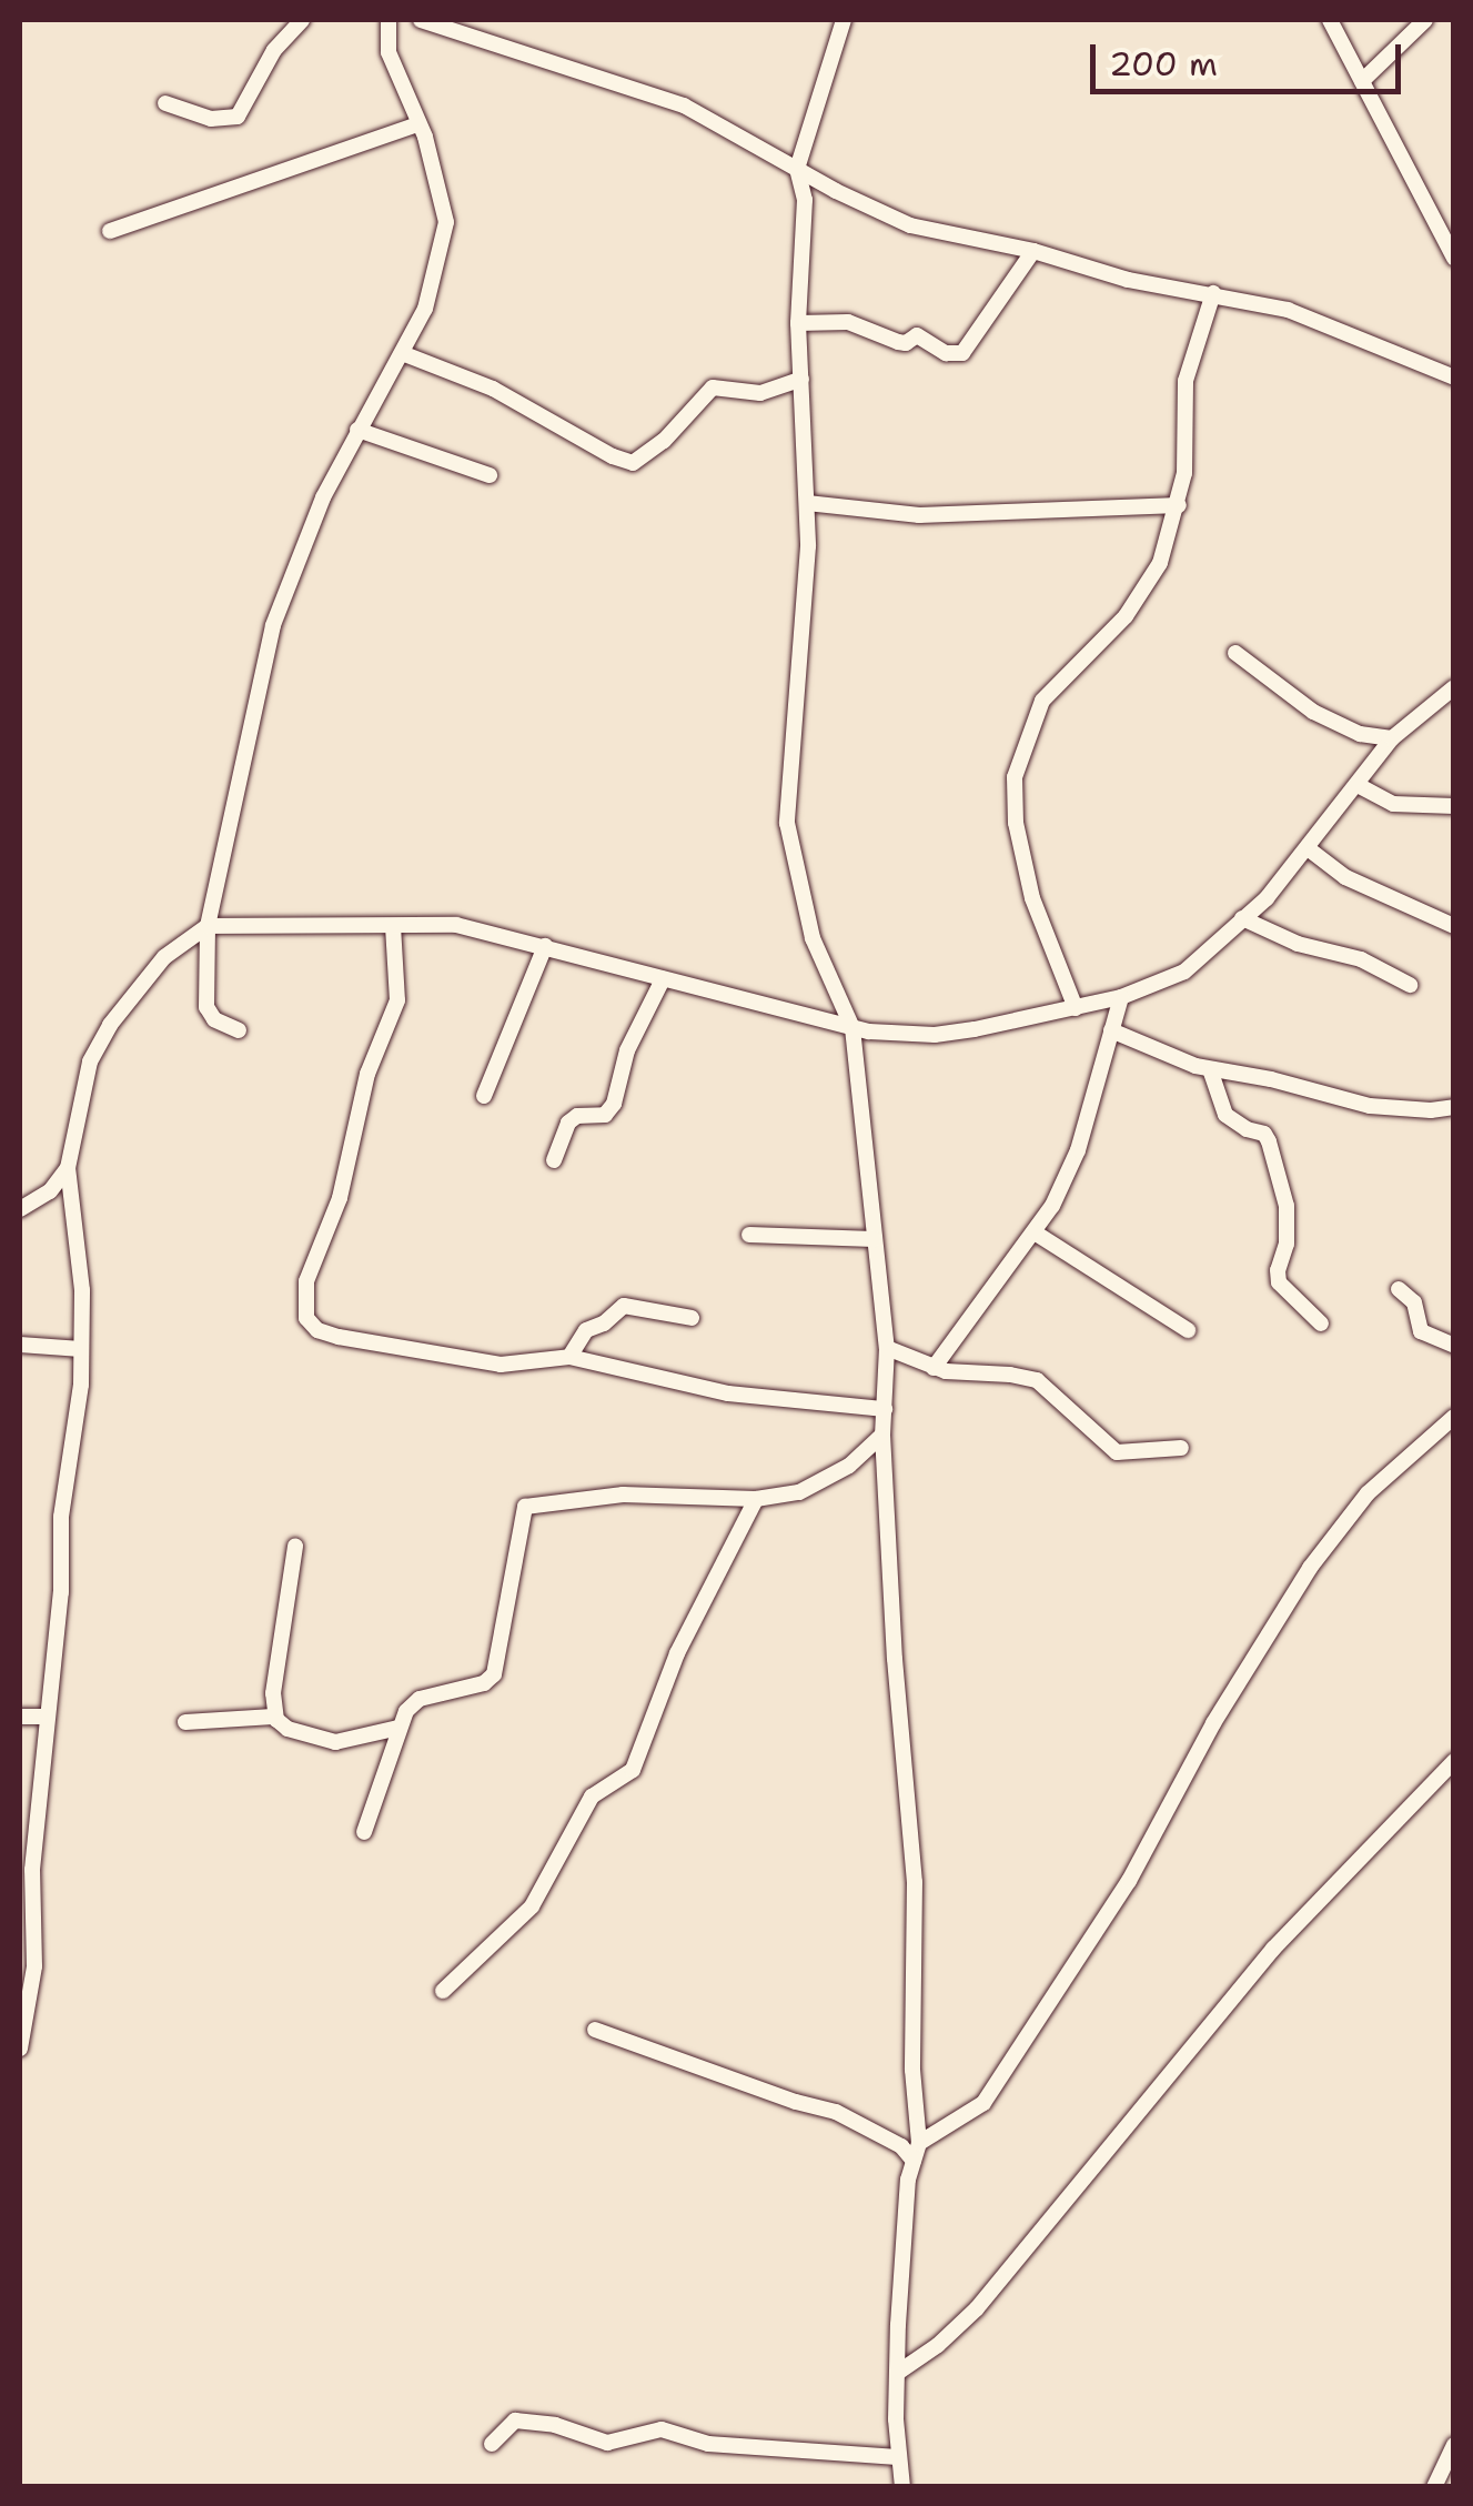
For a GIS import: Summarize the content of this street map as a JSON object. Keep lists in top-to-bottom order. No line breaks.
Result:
{"scale_bar":"200 m"}
